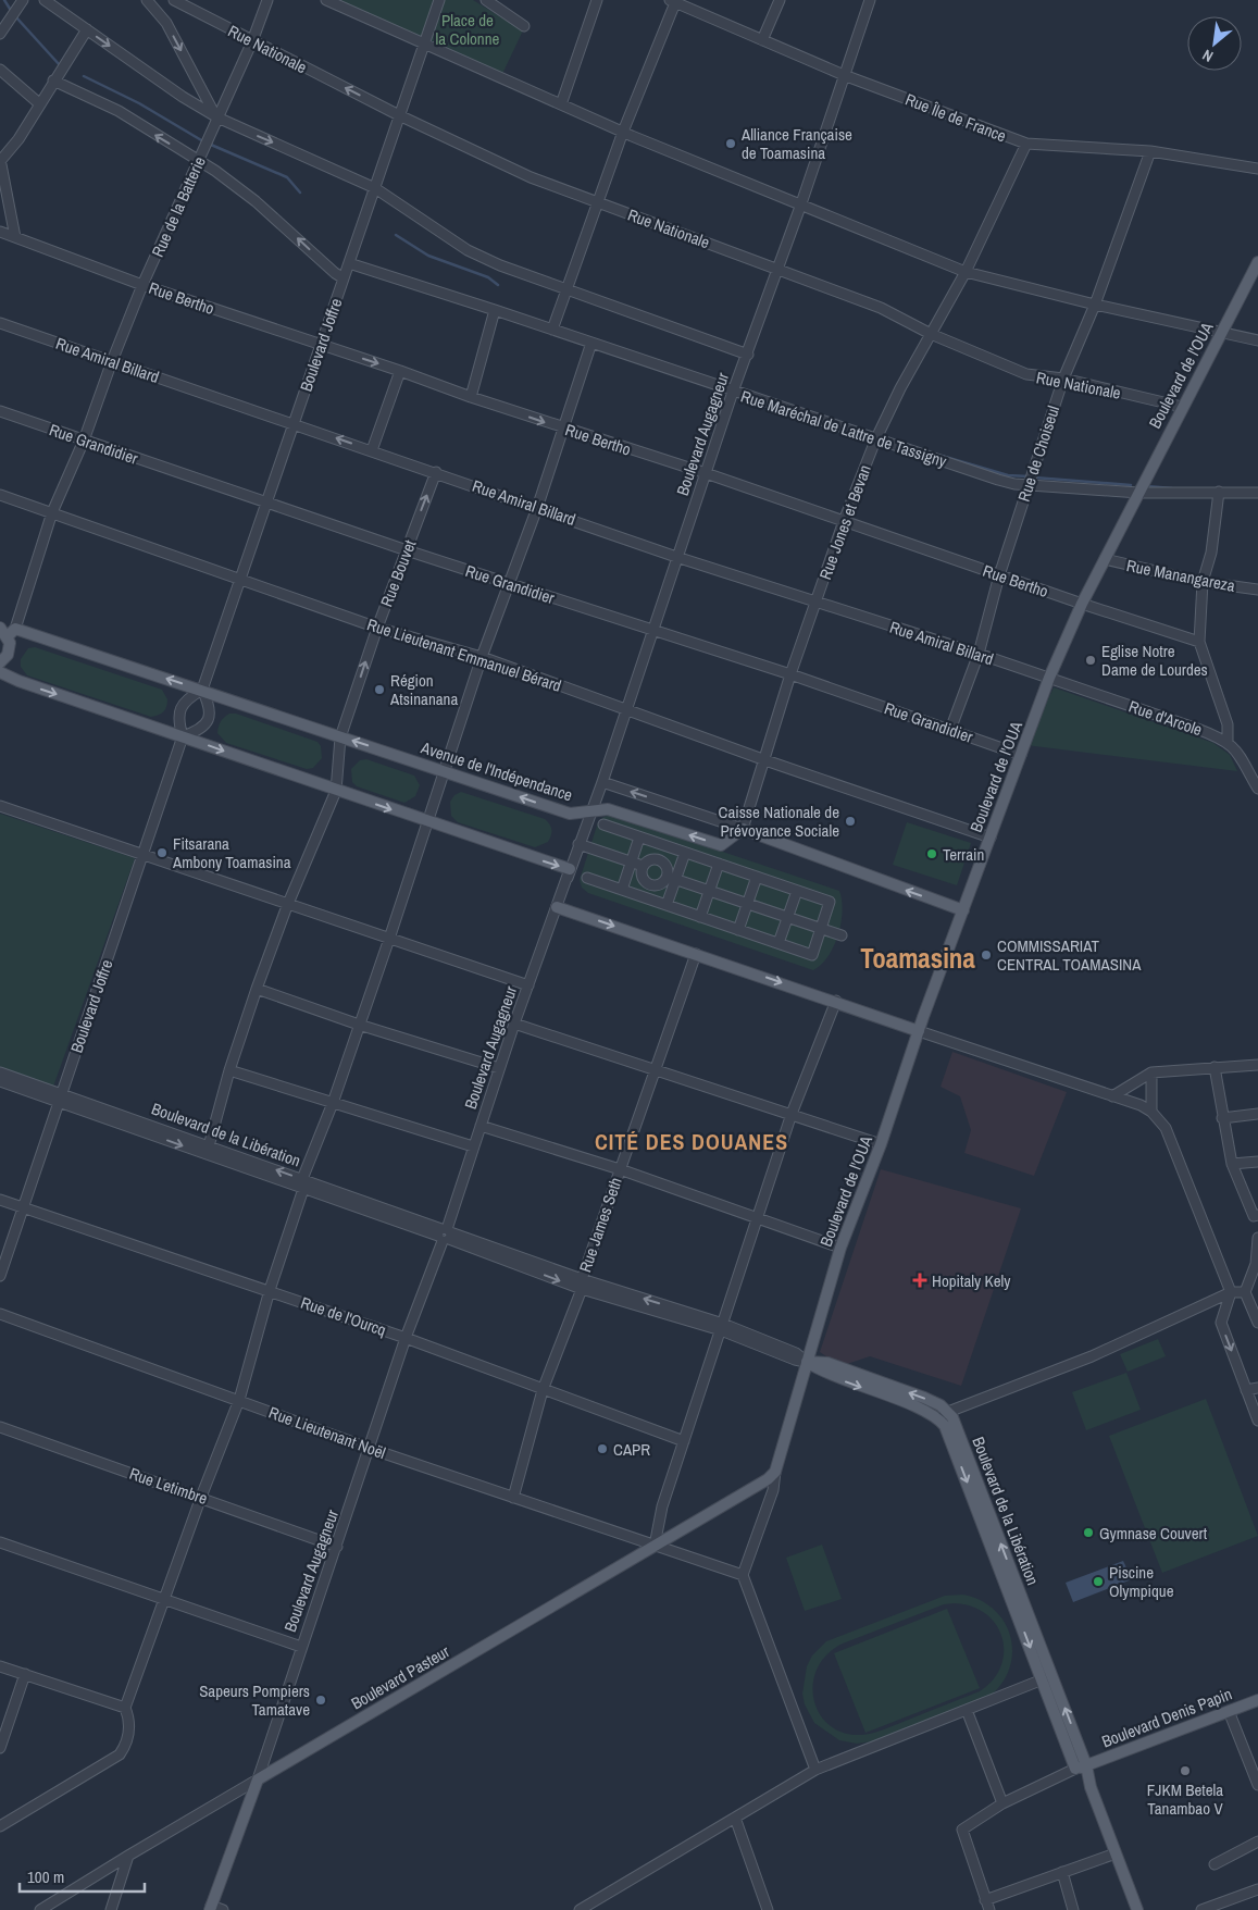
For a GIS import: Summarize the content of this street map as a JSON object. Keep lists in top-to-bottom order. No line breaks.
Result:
{"streets":{"main road":["Boulevard de l'OUA","Boulevard Augagneur","Avenue de l'Indépendance","Boulevard de la Libération","Boulevard Pasteur","Boulevard Denis Papin"],"street":["Rue Nationale","Rue Île de France","Rue de la Batterie","Rue Bertho","Boulevard Joffre","Rue Amiral Billard","Rue Maréchal de Lattre de Tassigny","Rue Grandidier","Rue de Choiseul","Rue Jones et Bevan","Rue Bouvet","Rue Manangareza","Rue Lieutenant Emmanuel Bérard","Rue d'Arcole","Rue James Seth","Rue de l'Ourcq","Rue Lieutenant Noël","Rue Letimbre"]},"crossings":[["Rue Nationale","Rue de la Batterie"],["Rue Nationale","Boulevard Joffre"],["Rue Nationale","Boulevard de l'OUA"],["Rue Nationale","Boulevard Augagneur"],["Rue Nationale","Rue de Choiseul"],["Rue Nationale","Rue Jones et Bevan"],["Rue Île de France","Boulevard Augagneur"],["Rue Île de France","Rue de Choiseul"],["Rue Île de France","Rue Jones et Bevan"],["Rue de la Batterie","Rue Bertho"],["Rue de la Batterie","Rue Amiral Billard"],["Rue de la Batterie","Rue Grandidier"],["Rue de la Batterie","Rue Lieutenant Emmanuel Bérard"],["Rue de la Batterie","Avenue de l'Indépendance"],["Rue Bertho","Boulevard Joffre"],["Rue Bertho","Boulevard de l'OUA"],["Rue Bertho","Boulevard Augagneur"],["Rue Bertho","Rue de Choiseul"],["Rue Bertho","Rue Jones et Bevan"],["Boulevard Joffre","Rue Amiral Billard"],["Boulevard Joffre","Rue Maréchal de Lattre de Tassigny"],["Boulevard Joffre","Rue Grandidier"],["Boulevard Joffre","Rue Lieutenant Emmanuel Bérard"],["Boulevard Joffre","Avenue de l'Indépendance"],["Boulevard Joffre","Boulevard de la Libération"],["Boulevard Joffre","Rue de l'Ourcq"],["Rue Amiral Billard","Boulevard de l'OUA"],["Rue Amiral Billard","Boulevard Augagneur"],["Rue Amiral Billard","Rue de Choiseul"],["Rue Amiral Billard","Rue Jones et Bevan"],["Rue Amiral Billard","Rue Bouvet"],["Rue Amiral Billard","Rue d'Arcole"],["Boulevard de l'OUA","Rue Maréchal de Lattre de Tassigny"],["Boulevard de l'OUA","Rue Grandidier"],["Boulevard de l'OUA","Rue Manangareza"],["Boulevard de l'OUA","Rue Lieutenant Emmanuel Bérard"],["Boulevard de l'OUA","Rue d'Arcole"],["Boulevard de l'OUA","Boulevard de la Libération"],["Boulevard de l'OUA","Rue Lieutenant Noël"],["Boulevard de l'OUA","Boulevard Pasteur"],["Rue Maréchal de Lattre de Tassigny","Boulevard Augagneur"],["Rue Maréchal de Lattre de Tassigny","Rue de Choiseul"],["Rue Maréchal de Lattre de Tassigny","Rue Jones et Bevan"],["Boulevard Augagneur","Rue Grandidier"],["Boulevard Augagneur","Rue Lieutenant Emmanuel Bérard"],["Boulevard Augagneur","Avenue de l'Indépendance"],["Boulevard Augagneur","Boulevard de la Libération"],["Boulevard Augagneur","Rue de l'Ourcq"],["Boulevard Augagneur","Rue Lieutenant Noël"],["Boulevard Augagneur","Rue Letimbre"],["Boulevard Augagneur","Boulevard Pasteur"],["Rue Grandidier","Rue de Choiseul"],["Rue Grandidier","Rue Jones et Bevan"],["Rue Grandidier","Rue Bouvet"],["Rue Jones et Bevan","Rue Lieutenant Emmanuel Bérard"],["Rue Jones et Bevan","Avenue de l'Indépendance"],["Rue Bouvet","Rue Lieutenant Emmanuel Bérard"],["Rue Bouvet","Avenue de l'Indépendance"],["Rue Bouvet","Boulevard de la Libération"],["Boulevard de la Libération","Rue James Seth"],["Boulevard de la Libération","Boulevard Denis Papin"],["Rue James Seth","Rue de l'Ourcq"],["Rue James Seth","Rue Lieutenant Noël"],["Rue Lieutenant Noël","Boulevard Pasteur"]],"districts":["Toamasina","CITÉ DES DOUANES"],"parks":["Place de la Colonne"],"places":{"other":["Alliance Française de Toamasina","Eglise Notre Dame de Lourdes","Région Atsinanana","Caisse Nationale de Prévoyance Sociale","Fitsarana Ambony Toamasina","Terrain","COMMISSARIAT CENTRAL TOAMASINA","CAPR","Gymnase Couvert","Piscine Olympique","Sapeurs Pompiers Tamatave","FJKM Betela Tanambao V"],"health":["Hopitaly Kely"]},"scale_bar":"100 m","north":"bottom left"}
